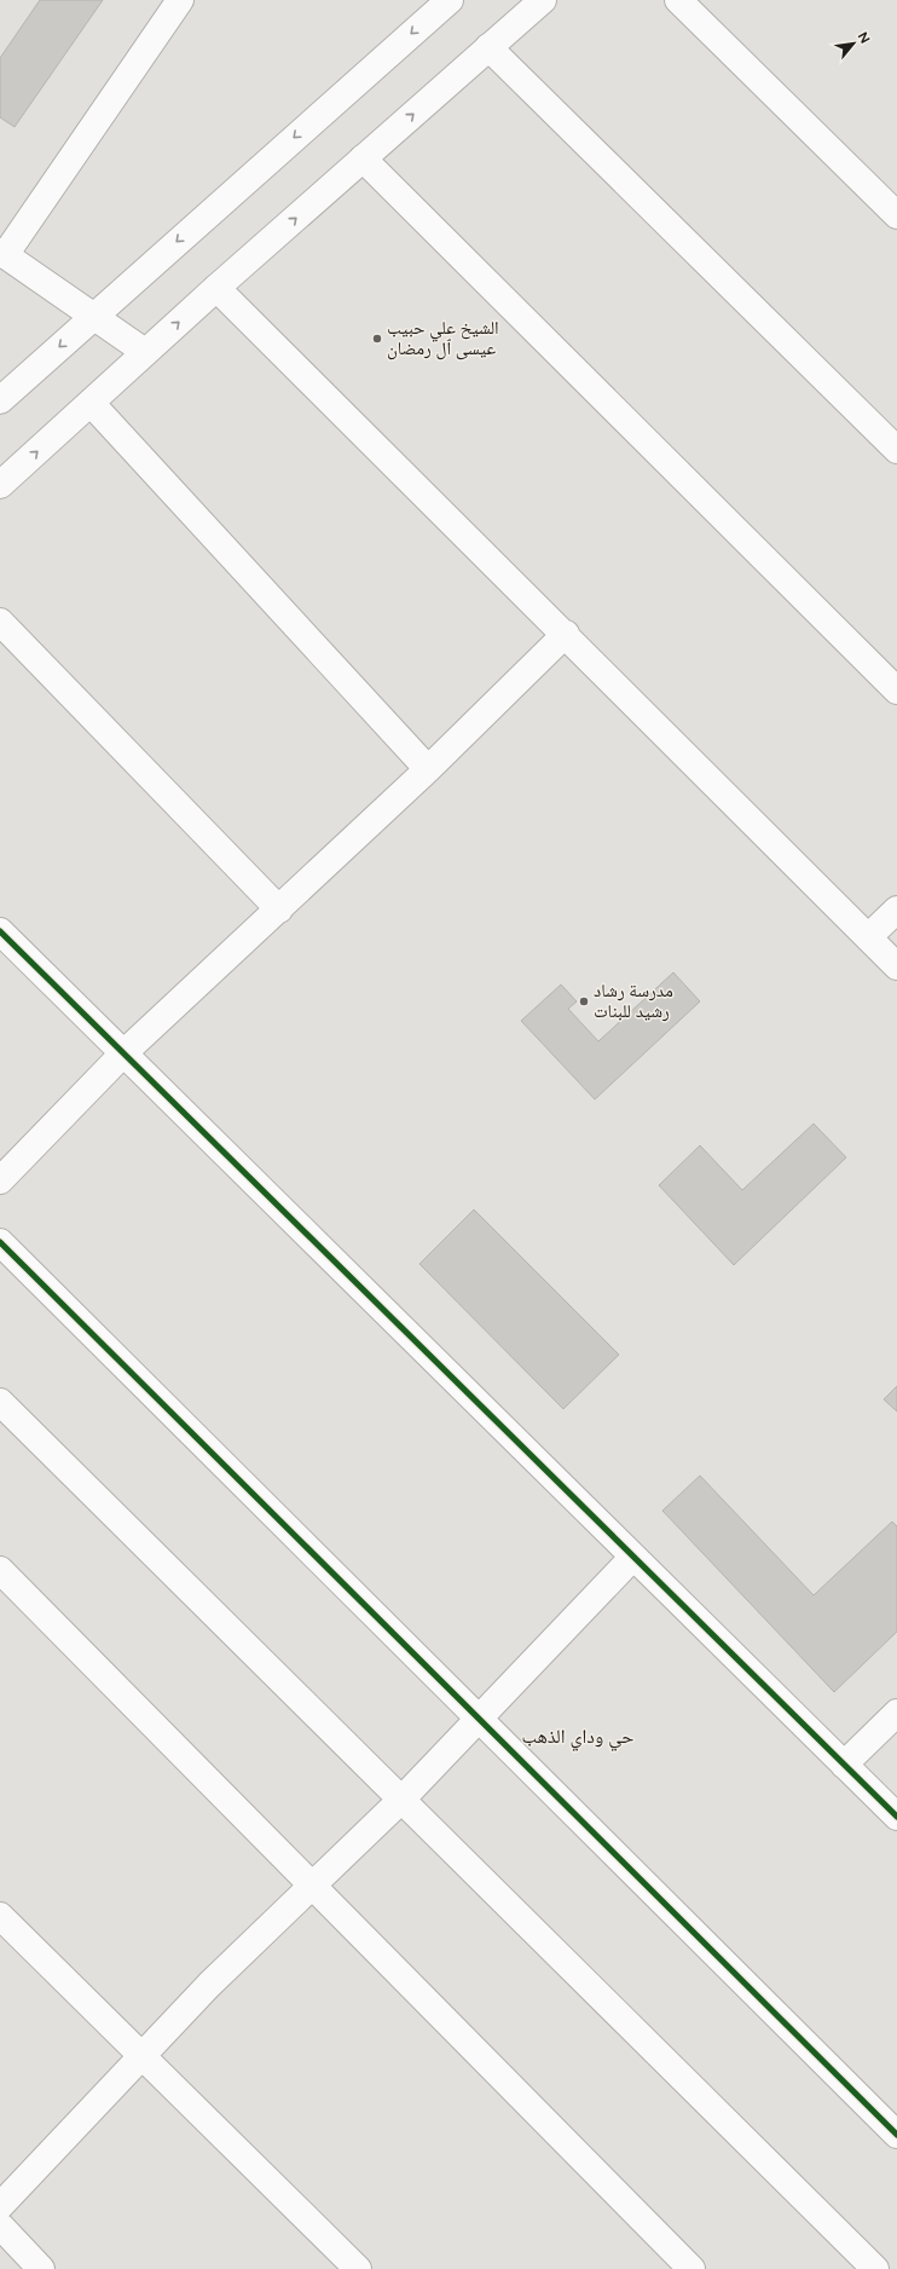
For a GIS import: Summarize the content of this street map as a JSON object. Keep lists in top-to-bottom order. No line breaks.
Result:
{"districts":["حي وداي الذهب"],"places":["الشيخ علي حبيب عيسى ٱل رمضان","مدرسة رشاد رشيد للبنات"],"north":"top right"}
